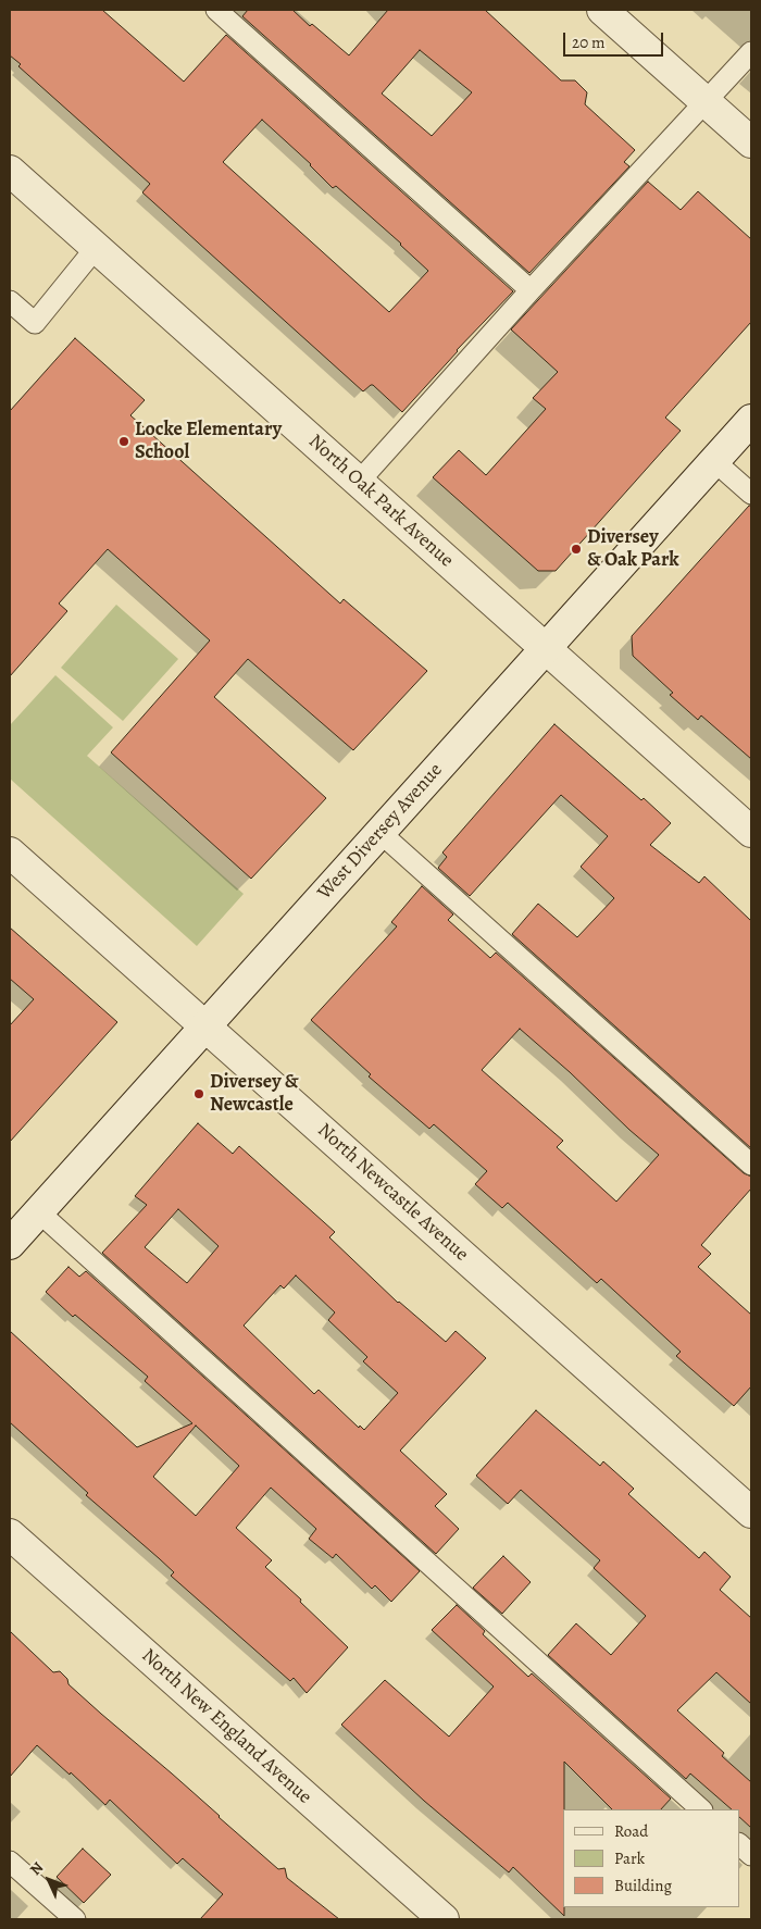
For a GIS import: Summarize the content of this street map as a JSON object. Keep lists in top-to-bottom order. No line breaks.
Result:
{"streets":{"street":["North Oak Park Avenue","West Diversey Avenue","North Newcastle Avenue","North New England Avenue"]},"crossings":[["North Oak Park Avenue","West Diversey Avenue"],["West Diversey Avenue","North Newcastle Avenue"]],"places":["Locke Elementary School","Diversey & Oak Park","Diversey & Newcastle"],"legend":["Road","Park","Building"],"scale_bar":"20 m","north":"top left"}
